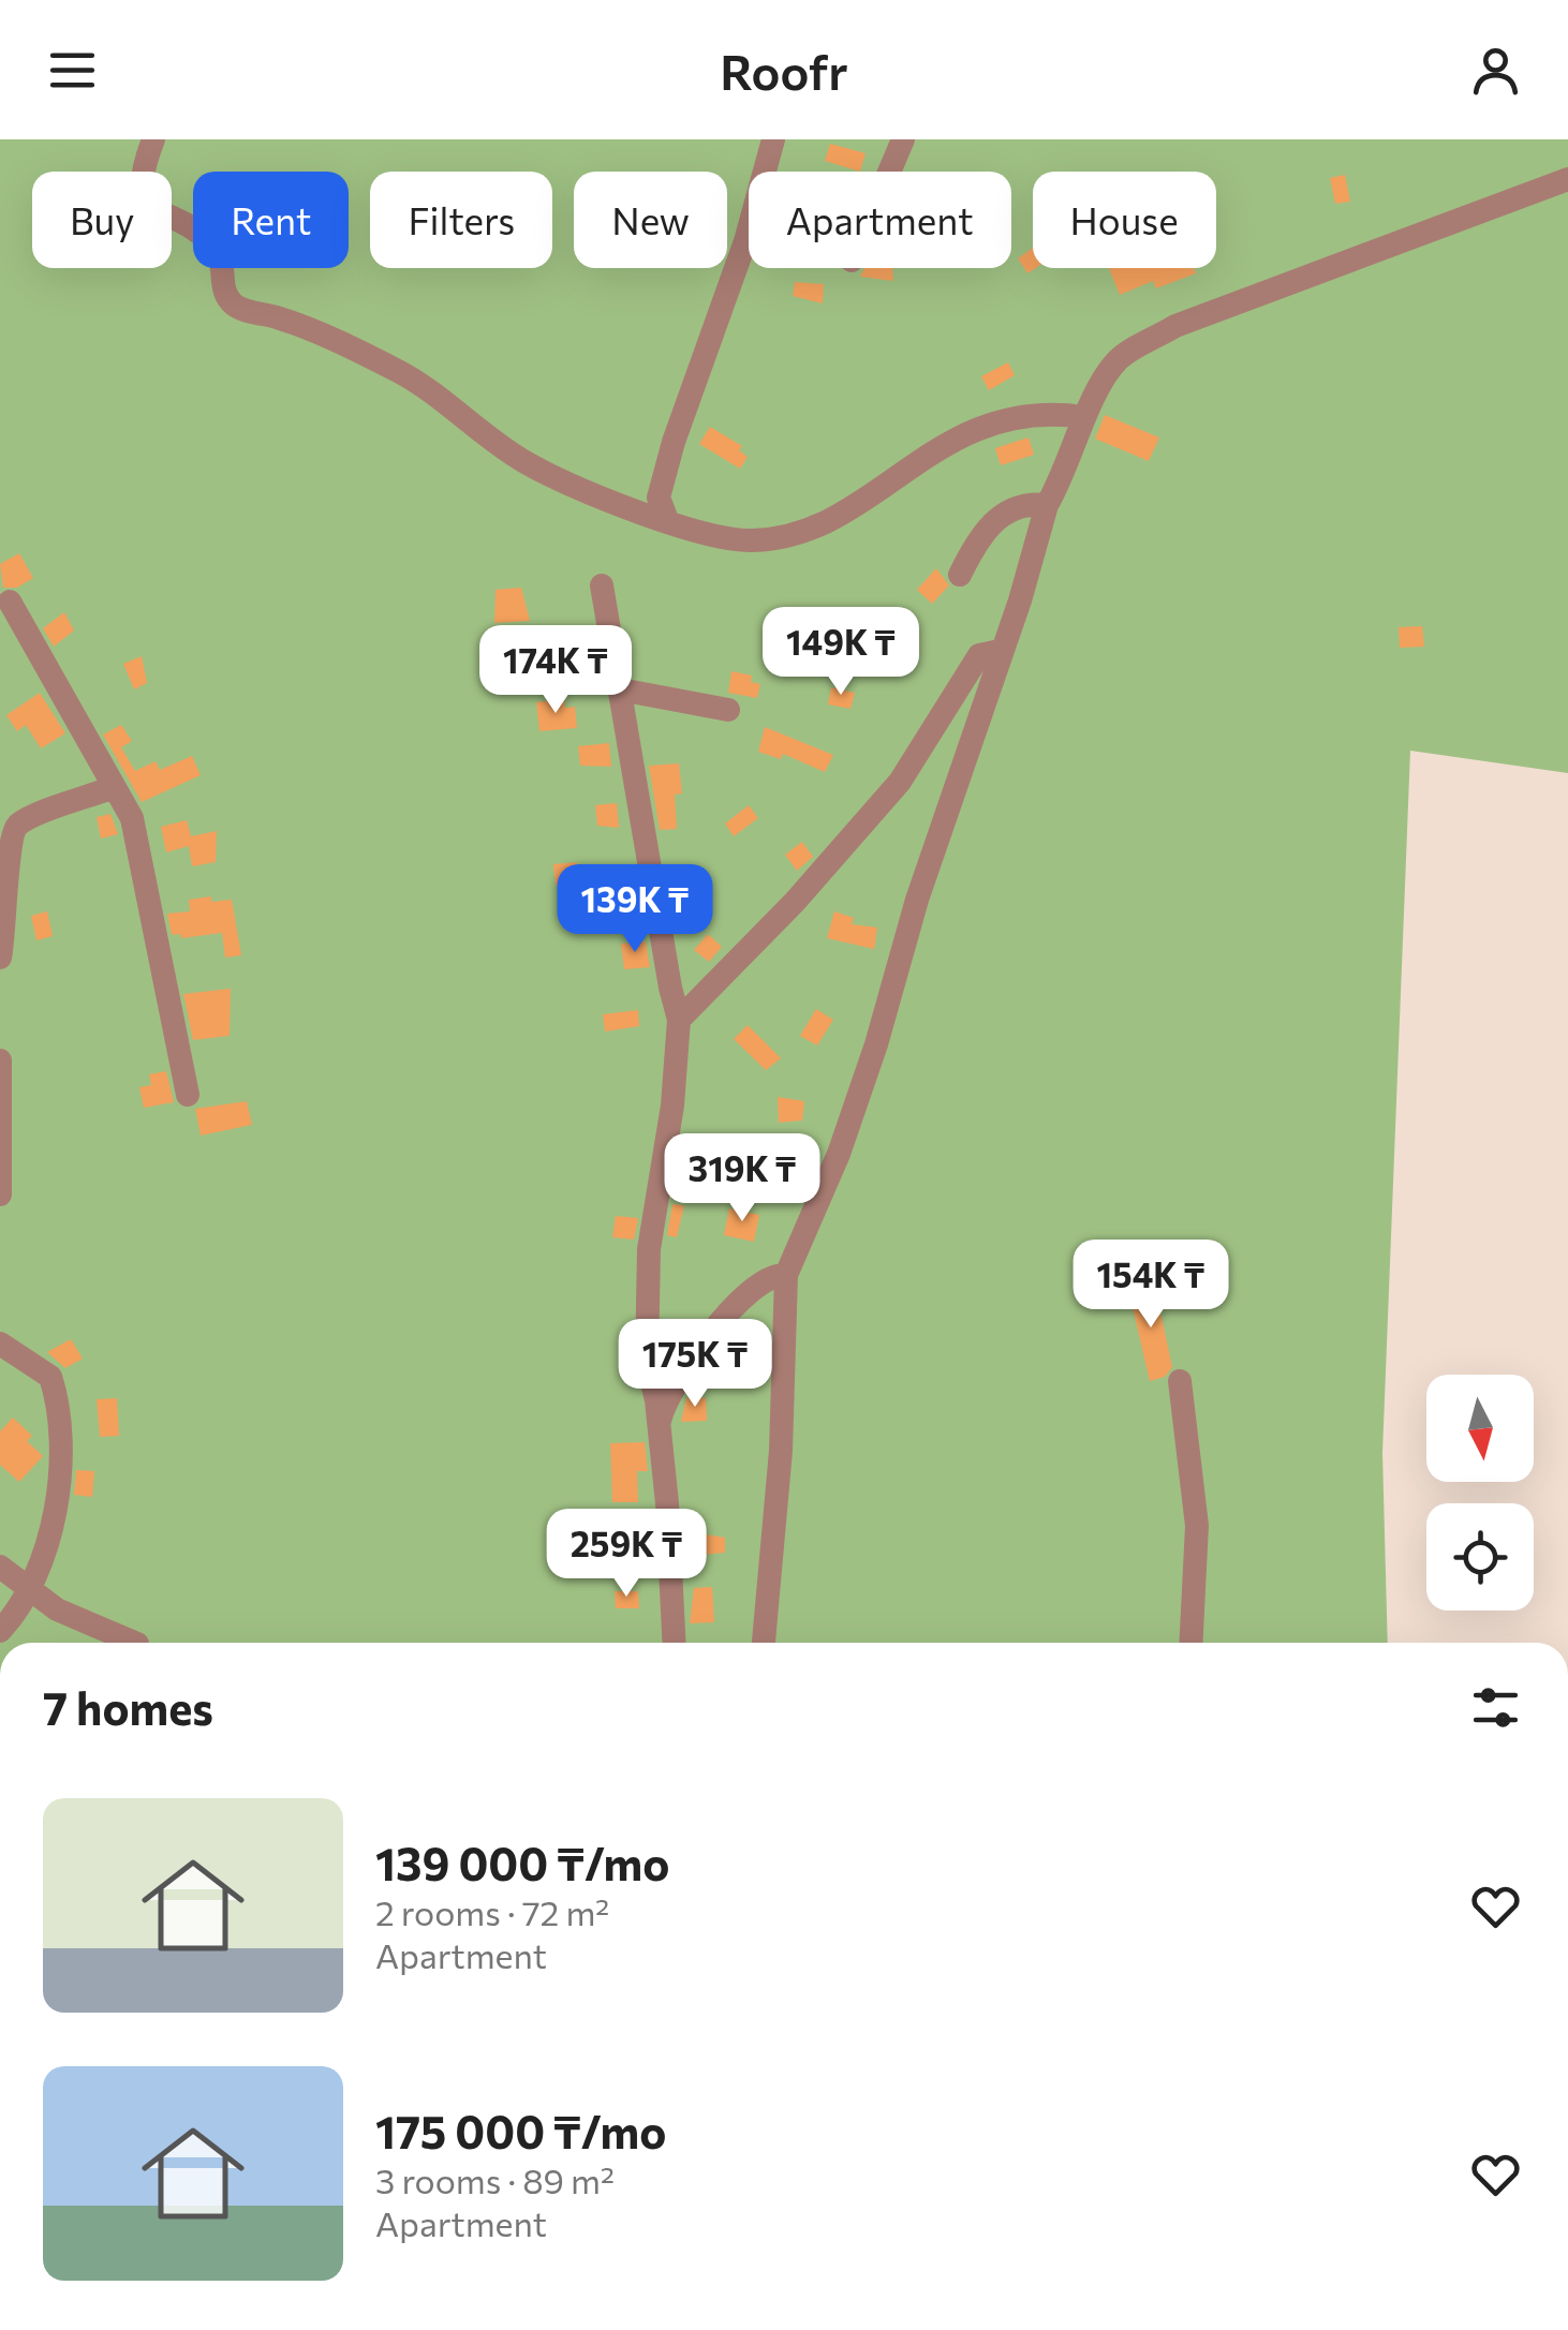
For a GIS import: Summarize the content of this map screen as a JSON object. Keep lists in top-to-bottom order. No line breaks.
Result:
{"north":"bottom","page":{"header":"Roofr","chip":["Buy","Rent","Filters","New","Apartment","House"],"price":["149K ₸","174K ₸","139K ₸","319K ₸","154K ₸","175K ₸","259K ₸"],"heading":"7 homes","list":[{"name":"139 000 ₸/mo","note":"2 rooms · 72 m² · Apartment"},{"name":"175 000 ₸/mo","note":"3 rooms · 89 m² · Apartment"}]}}
